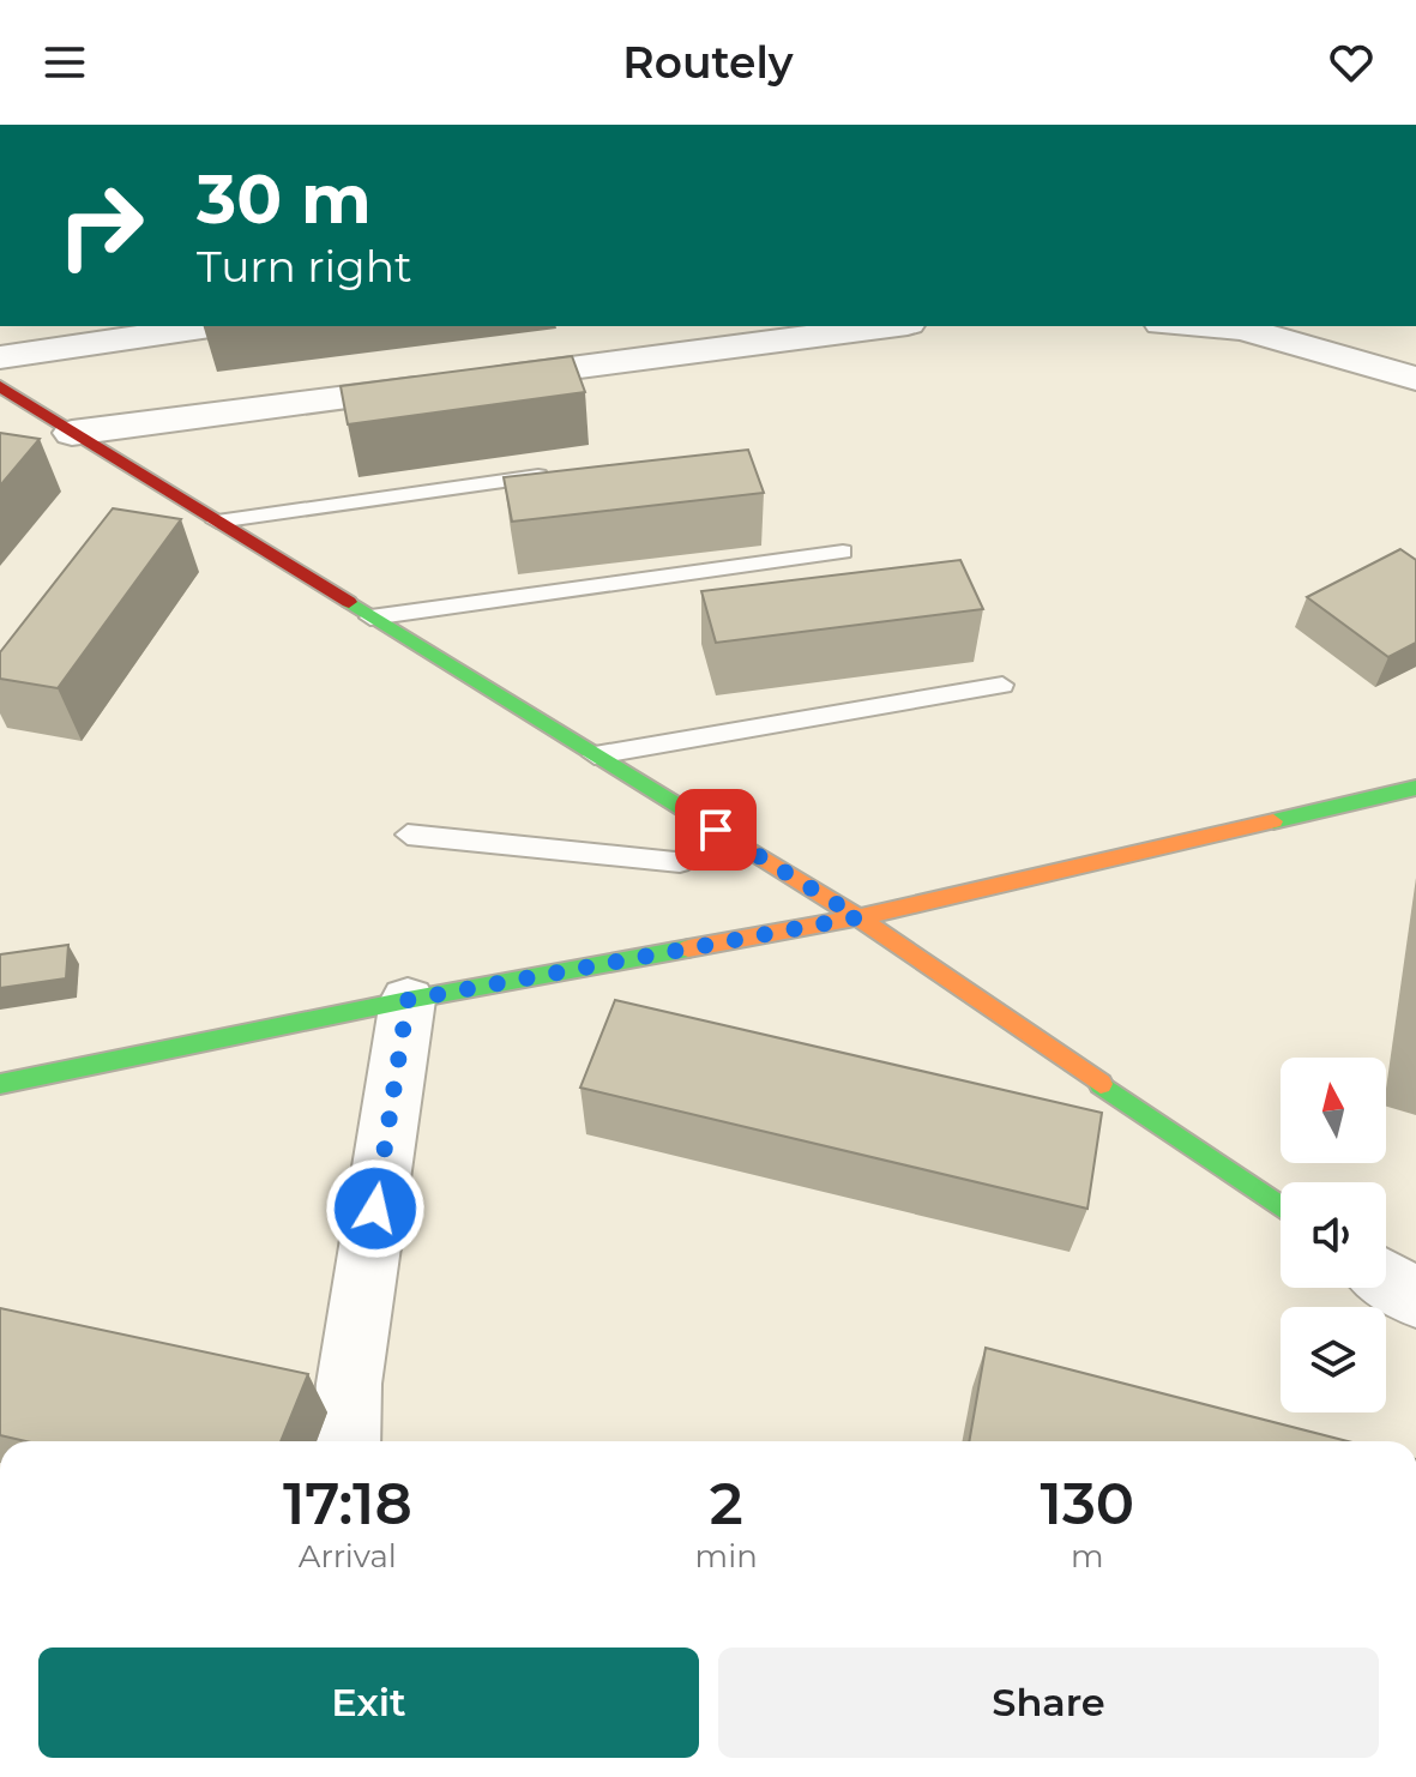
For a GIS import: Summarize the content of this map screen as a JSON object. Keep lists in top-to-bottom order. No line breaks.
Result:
{"north":"top","page":{"header":"Routely","turn":["30 m","Turn right"],"eta":["17:18","Arrival","2","min","130","m"],"buttons":["Exit","Share"]}}
